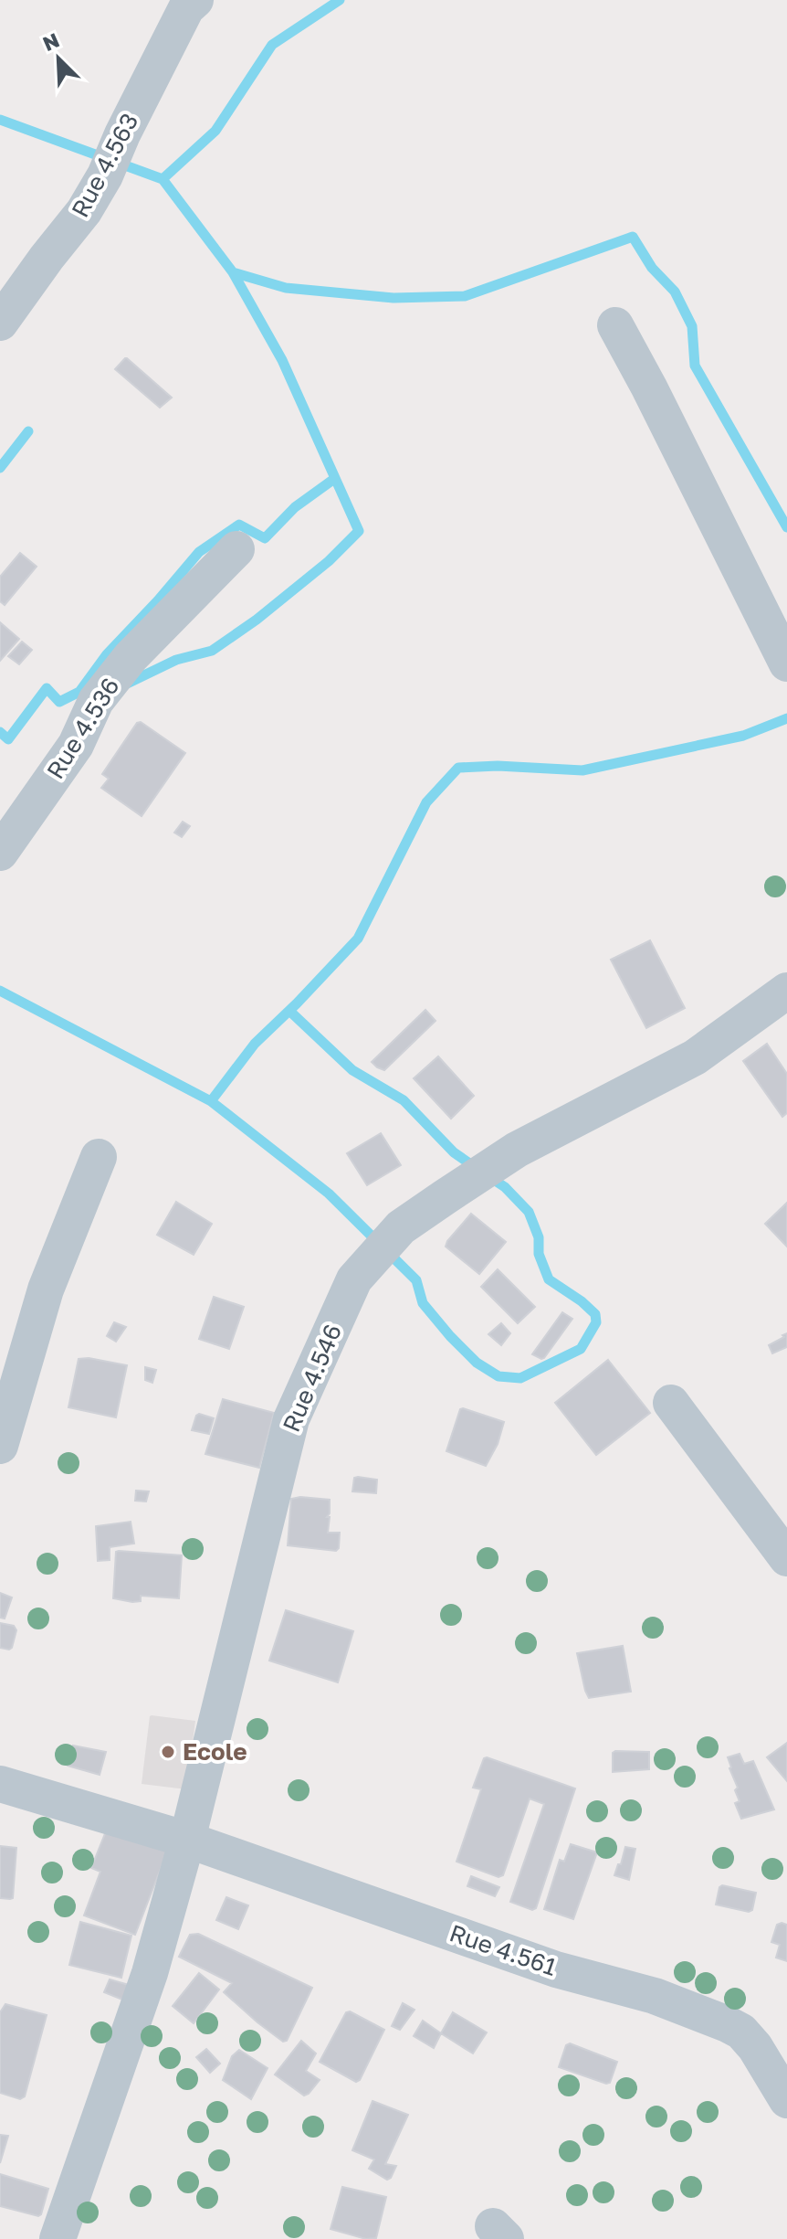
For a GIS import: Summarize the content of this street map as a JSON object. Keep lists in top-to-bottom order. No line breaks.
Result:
{"streets":{"street":["Rue 4.563","Rue 4.536","Rue 4.546","Rue 4.561"]},"crossings":[["Rue 4.546","Rue 4.561"]],"places":["Ecole"],"north":"top left"}
